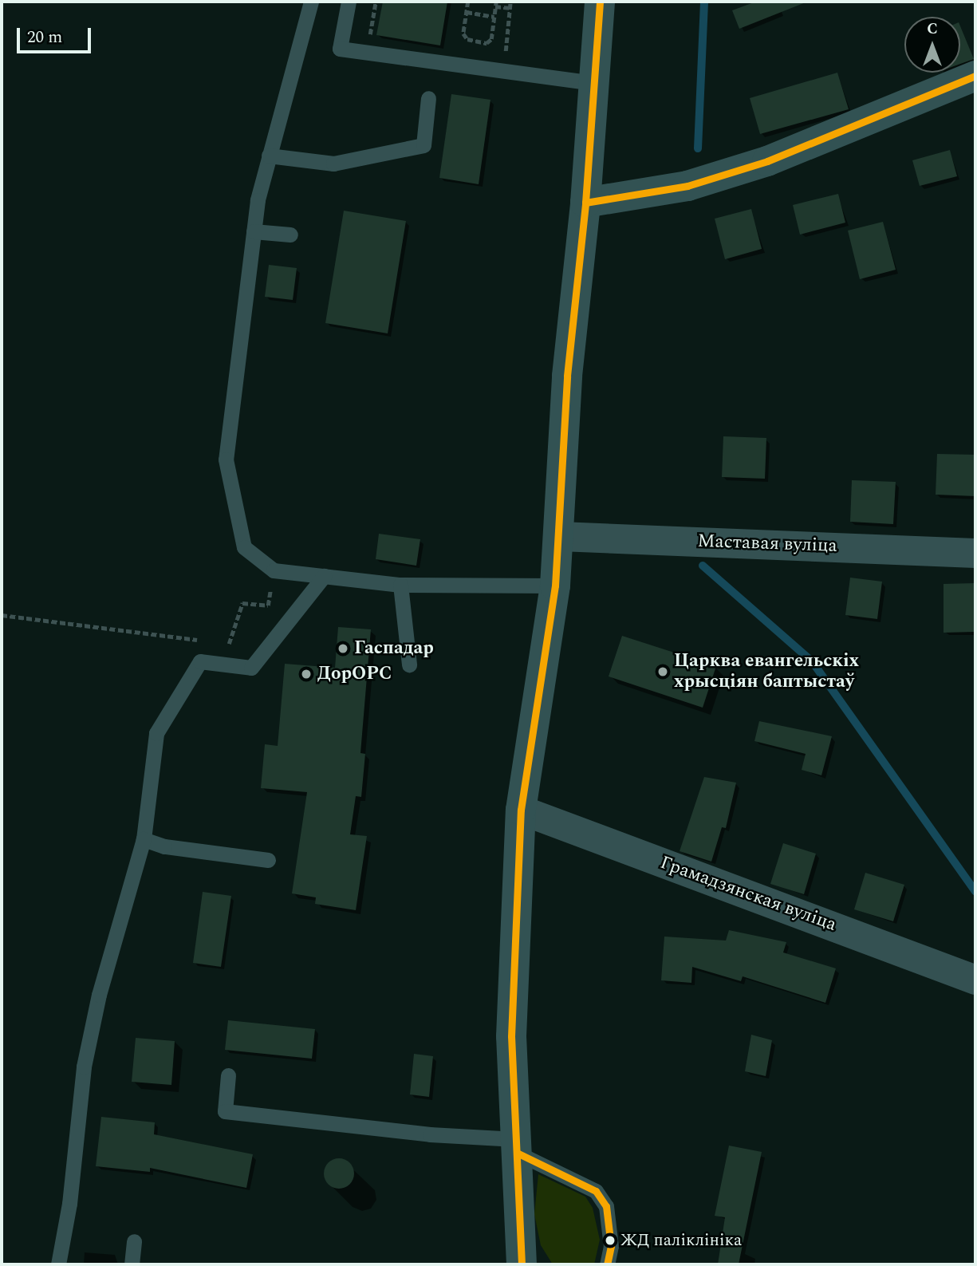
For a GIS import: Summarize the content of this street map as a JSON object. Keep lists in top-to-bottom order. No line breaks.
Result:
{"streets":{"street":["Маставая вуліца","Грамадзянская вуліца"]},"places":["Гаспадар","Царква евангельскіх хрысціян баптыстаў","ДорОРС","ЖД паліклініка"],"scale_bar":"20 m","north":"top"}
